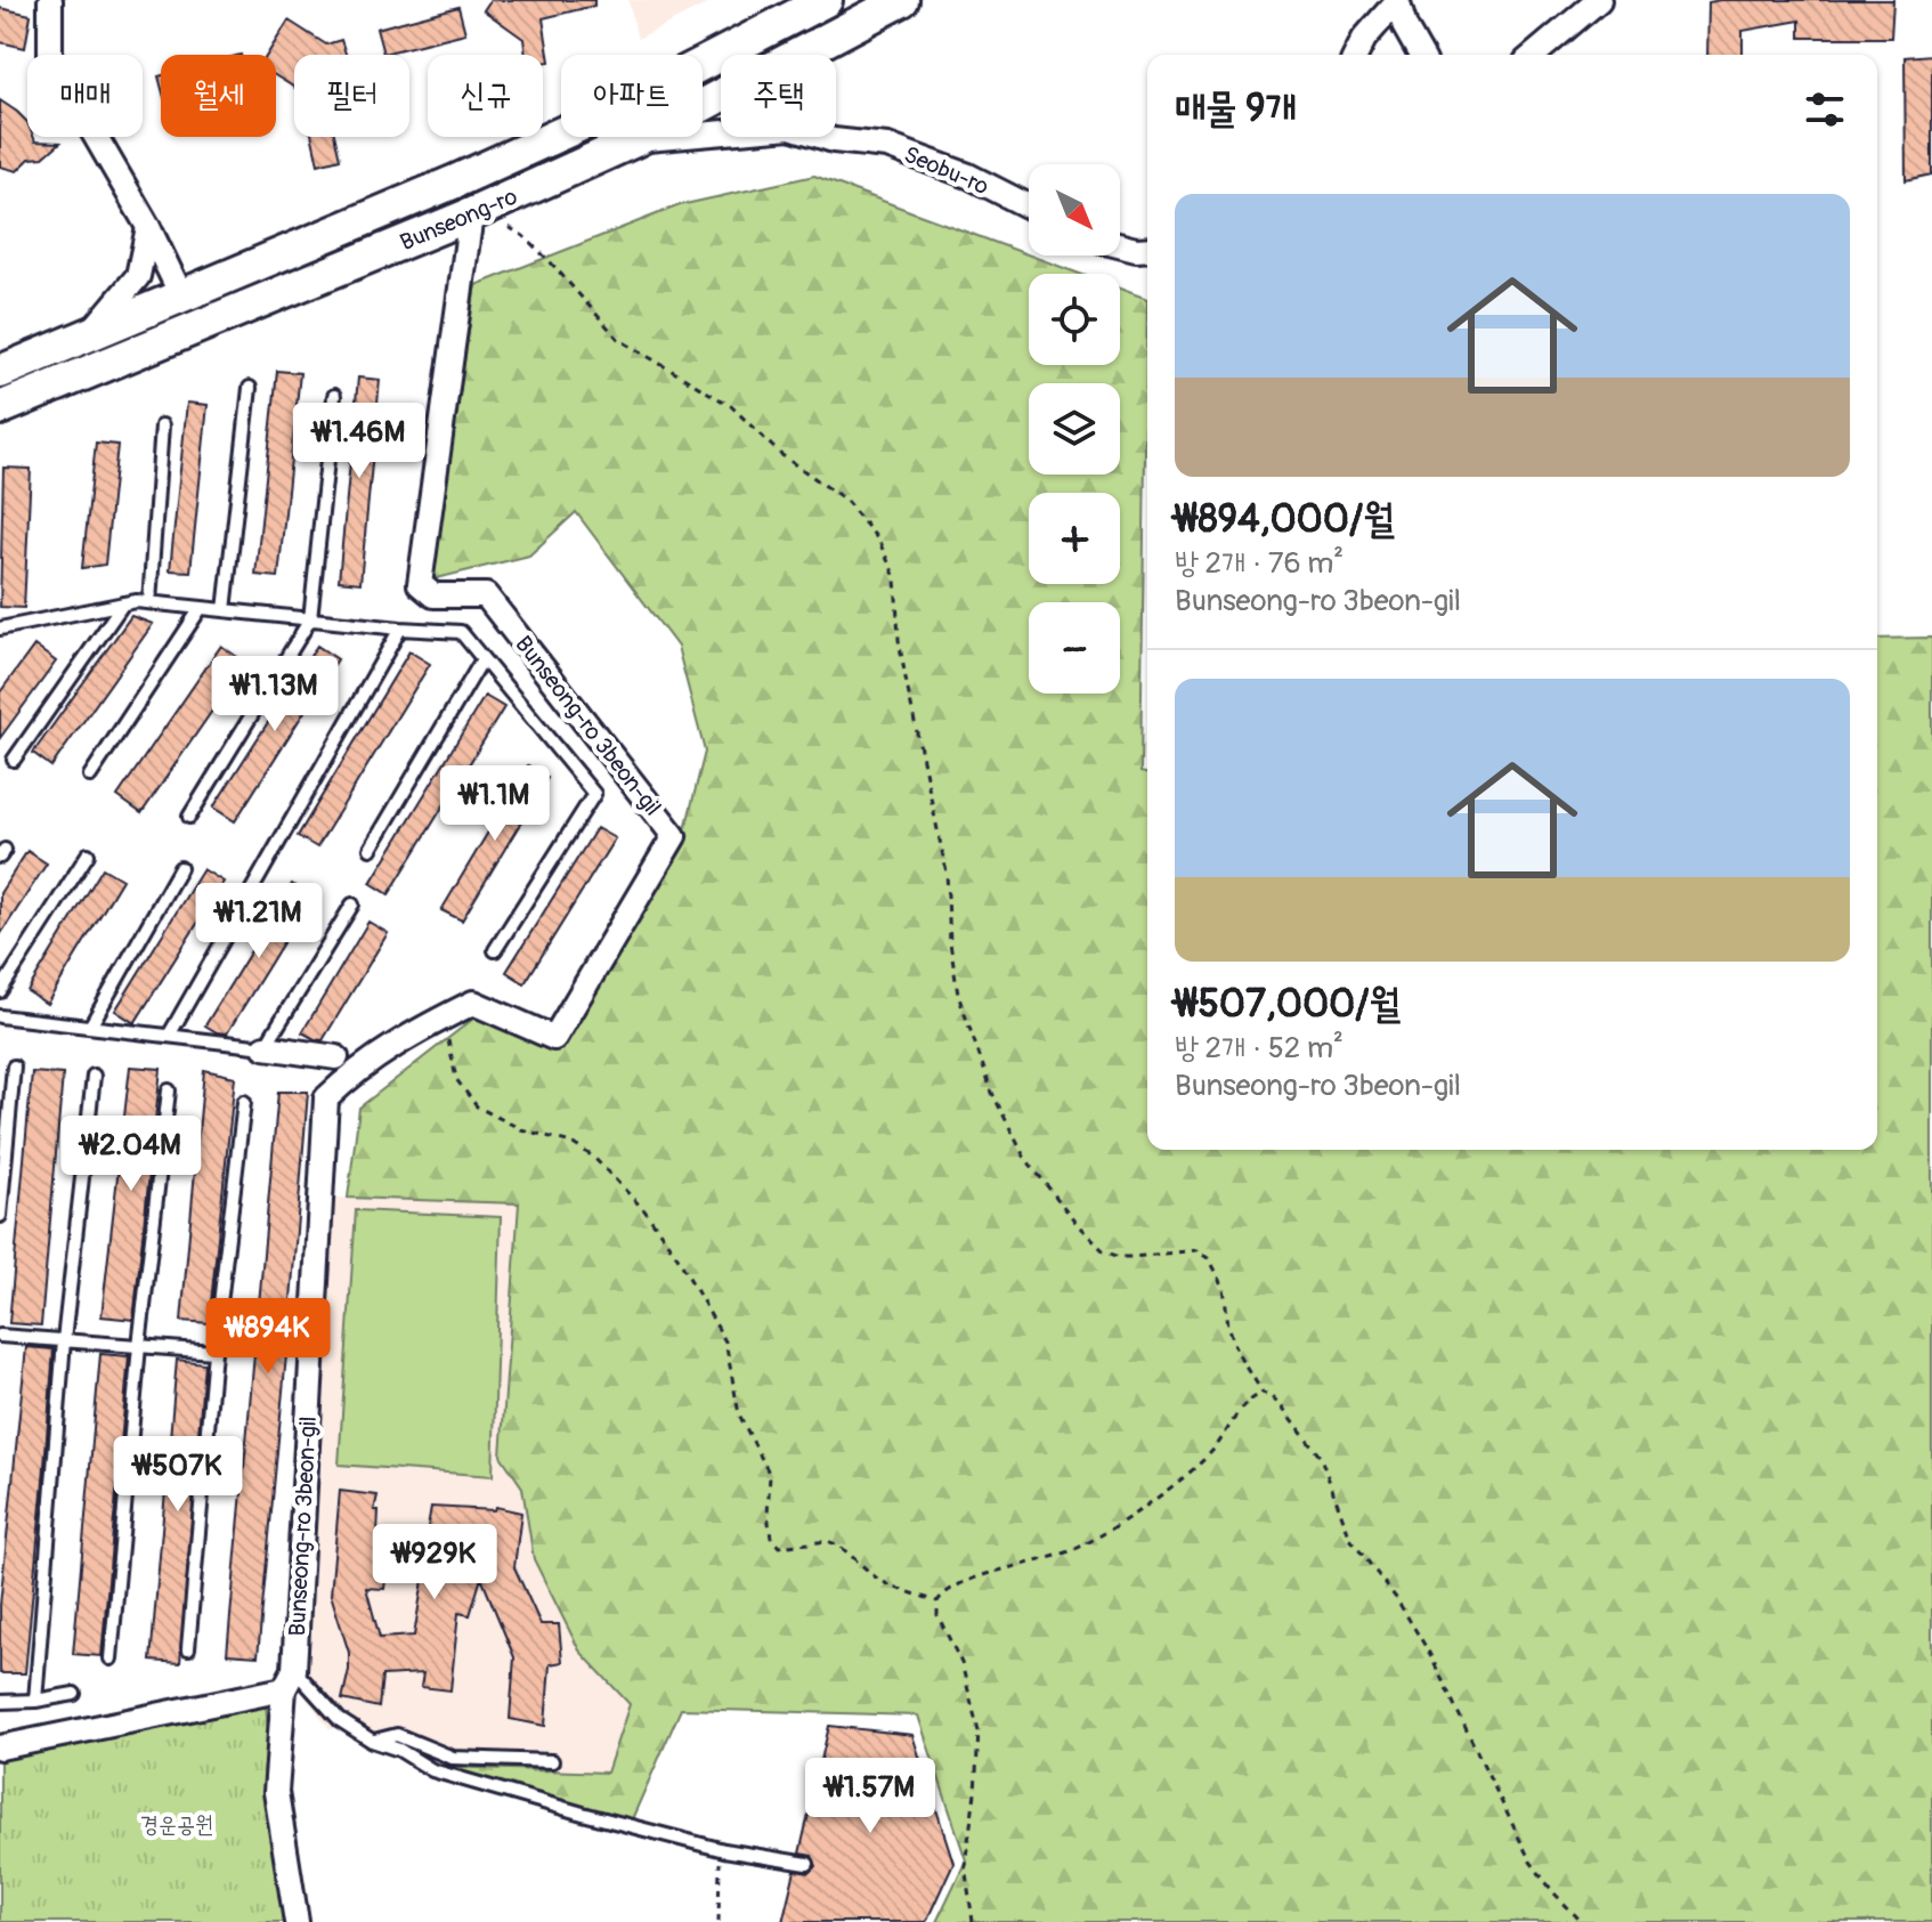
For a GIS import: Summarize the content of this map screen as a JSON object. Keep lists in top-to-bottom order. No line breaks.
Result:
{"streets":{"main road":["Bunseong-ro"],"street":["Seobu-ro","Bunseong-ro 3beon-gil"]},"crossings":[["Seobu-ro","Bunseong-ro"],["Bunseong-ro","Bunseong-ro 3beon-gil"]],"parks":["경운공원"],"north":"bottom right","page":{"chip":["매매","월세","필터","신규","아파트","주택"],"heading":"매물 9개","map_buttons":["+","−"],"list":[{"name":"₩894,000/월","note":"방 2개 · 76 m² · Bunseong-ro 3beon-gil"},{"name":"₩507,000/월","note":"방 2개 · 52 m² · Bunseong-ro 3beon-gil"}],"price":["₩1.46M","₩1.13M","₩1.1M","₩1.21M","₩2.04M","₩894K","₩507K","₩929K","₩1.57M"]}}
